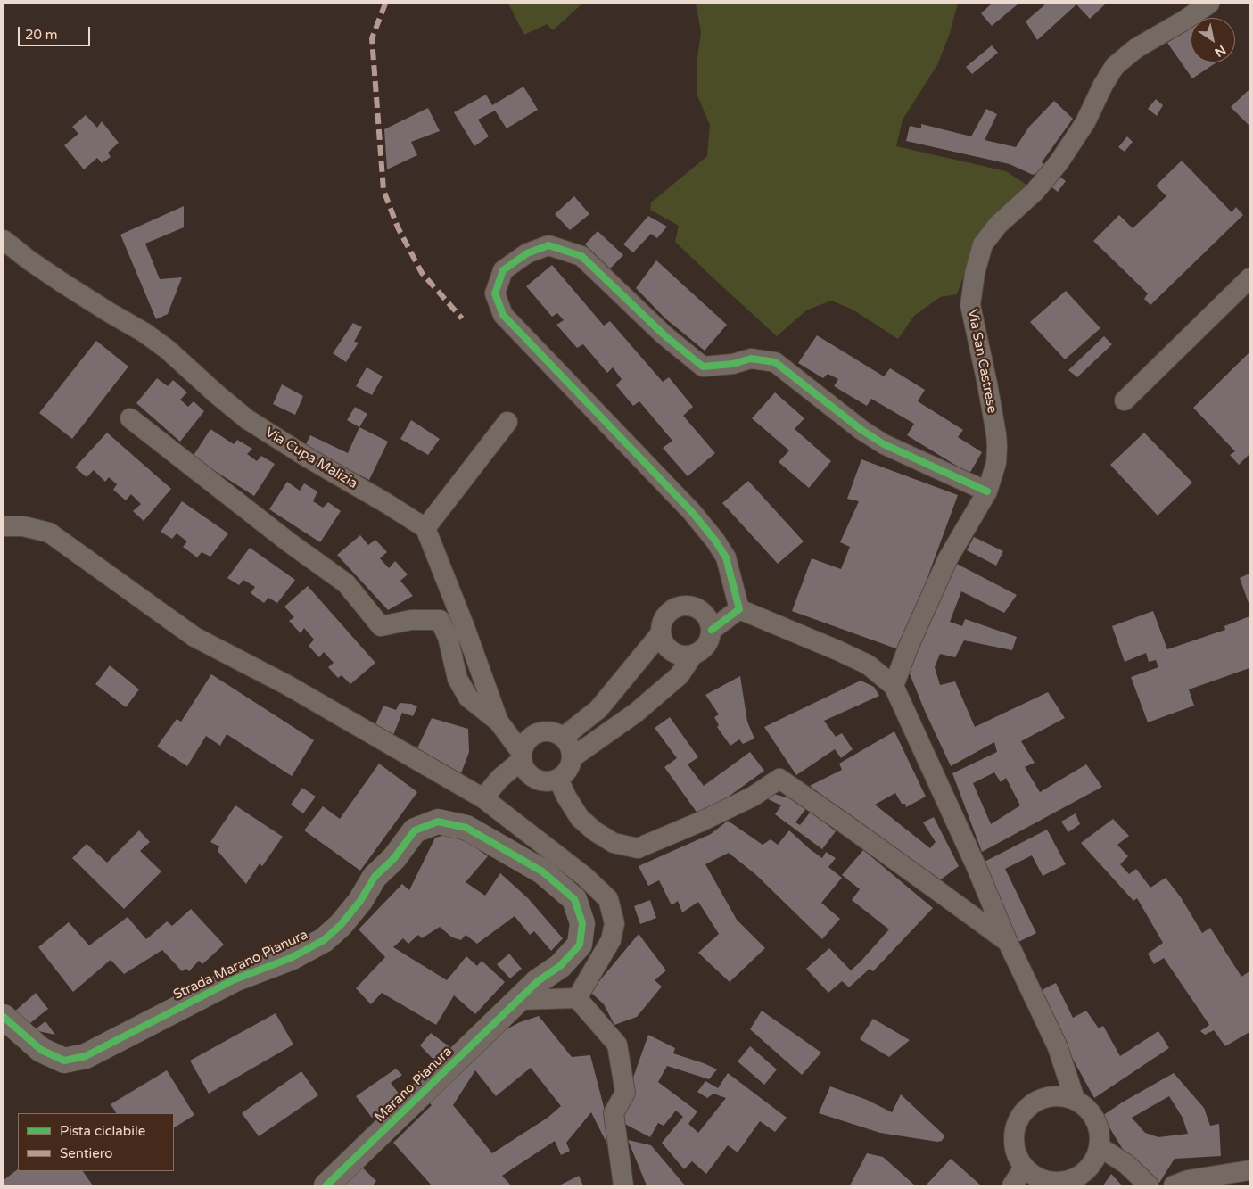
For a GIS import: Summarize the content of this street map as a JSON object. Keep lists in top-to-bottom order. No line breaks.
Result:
{"streets":{"street":["Via San Castrese","Via Cupa Malizia","Strada Marano Pianura","Marano Pianura"]},"crossings":[["Strada Marano Pianura","Marano Pianura"]],"legend":["Pista ciclabile","Sentiero"],"scale_bar":"20 m","north":"bottom right"}
